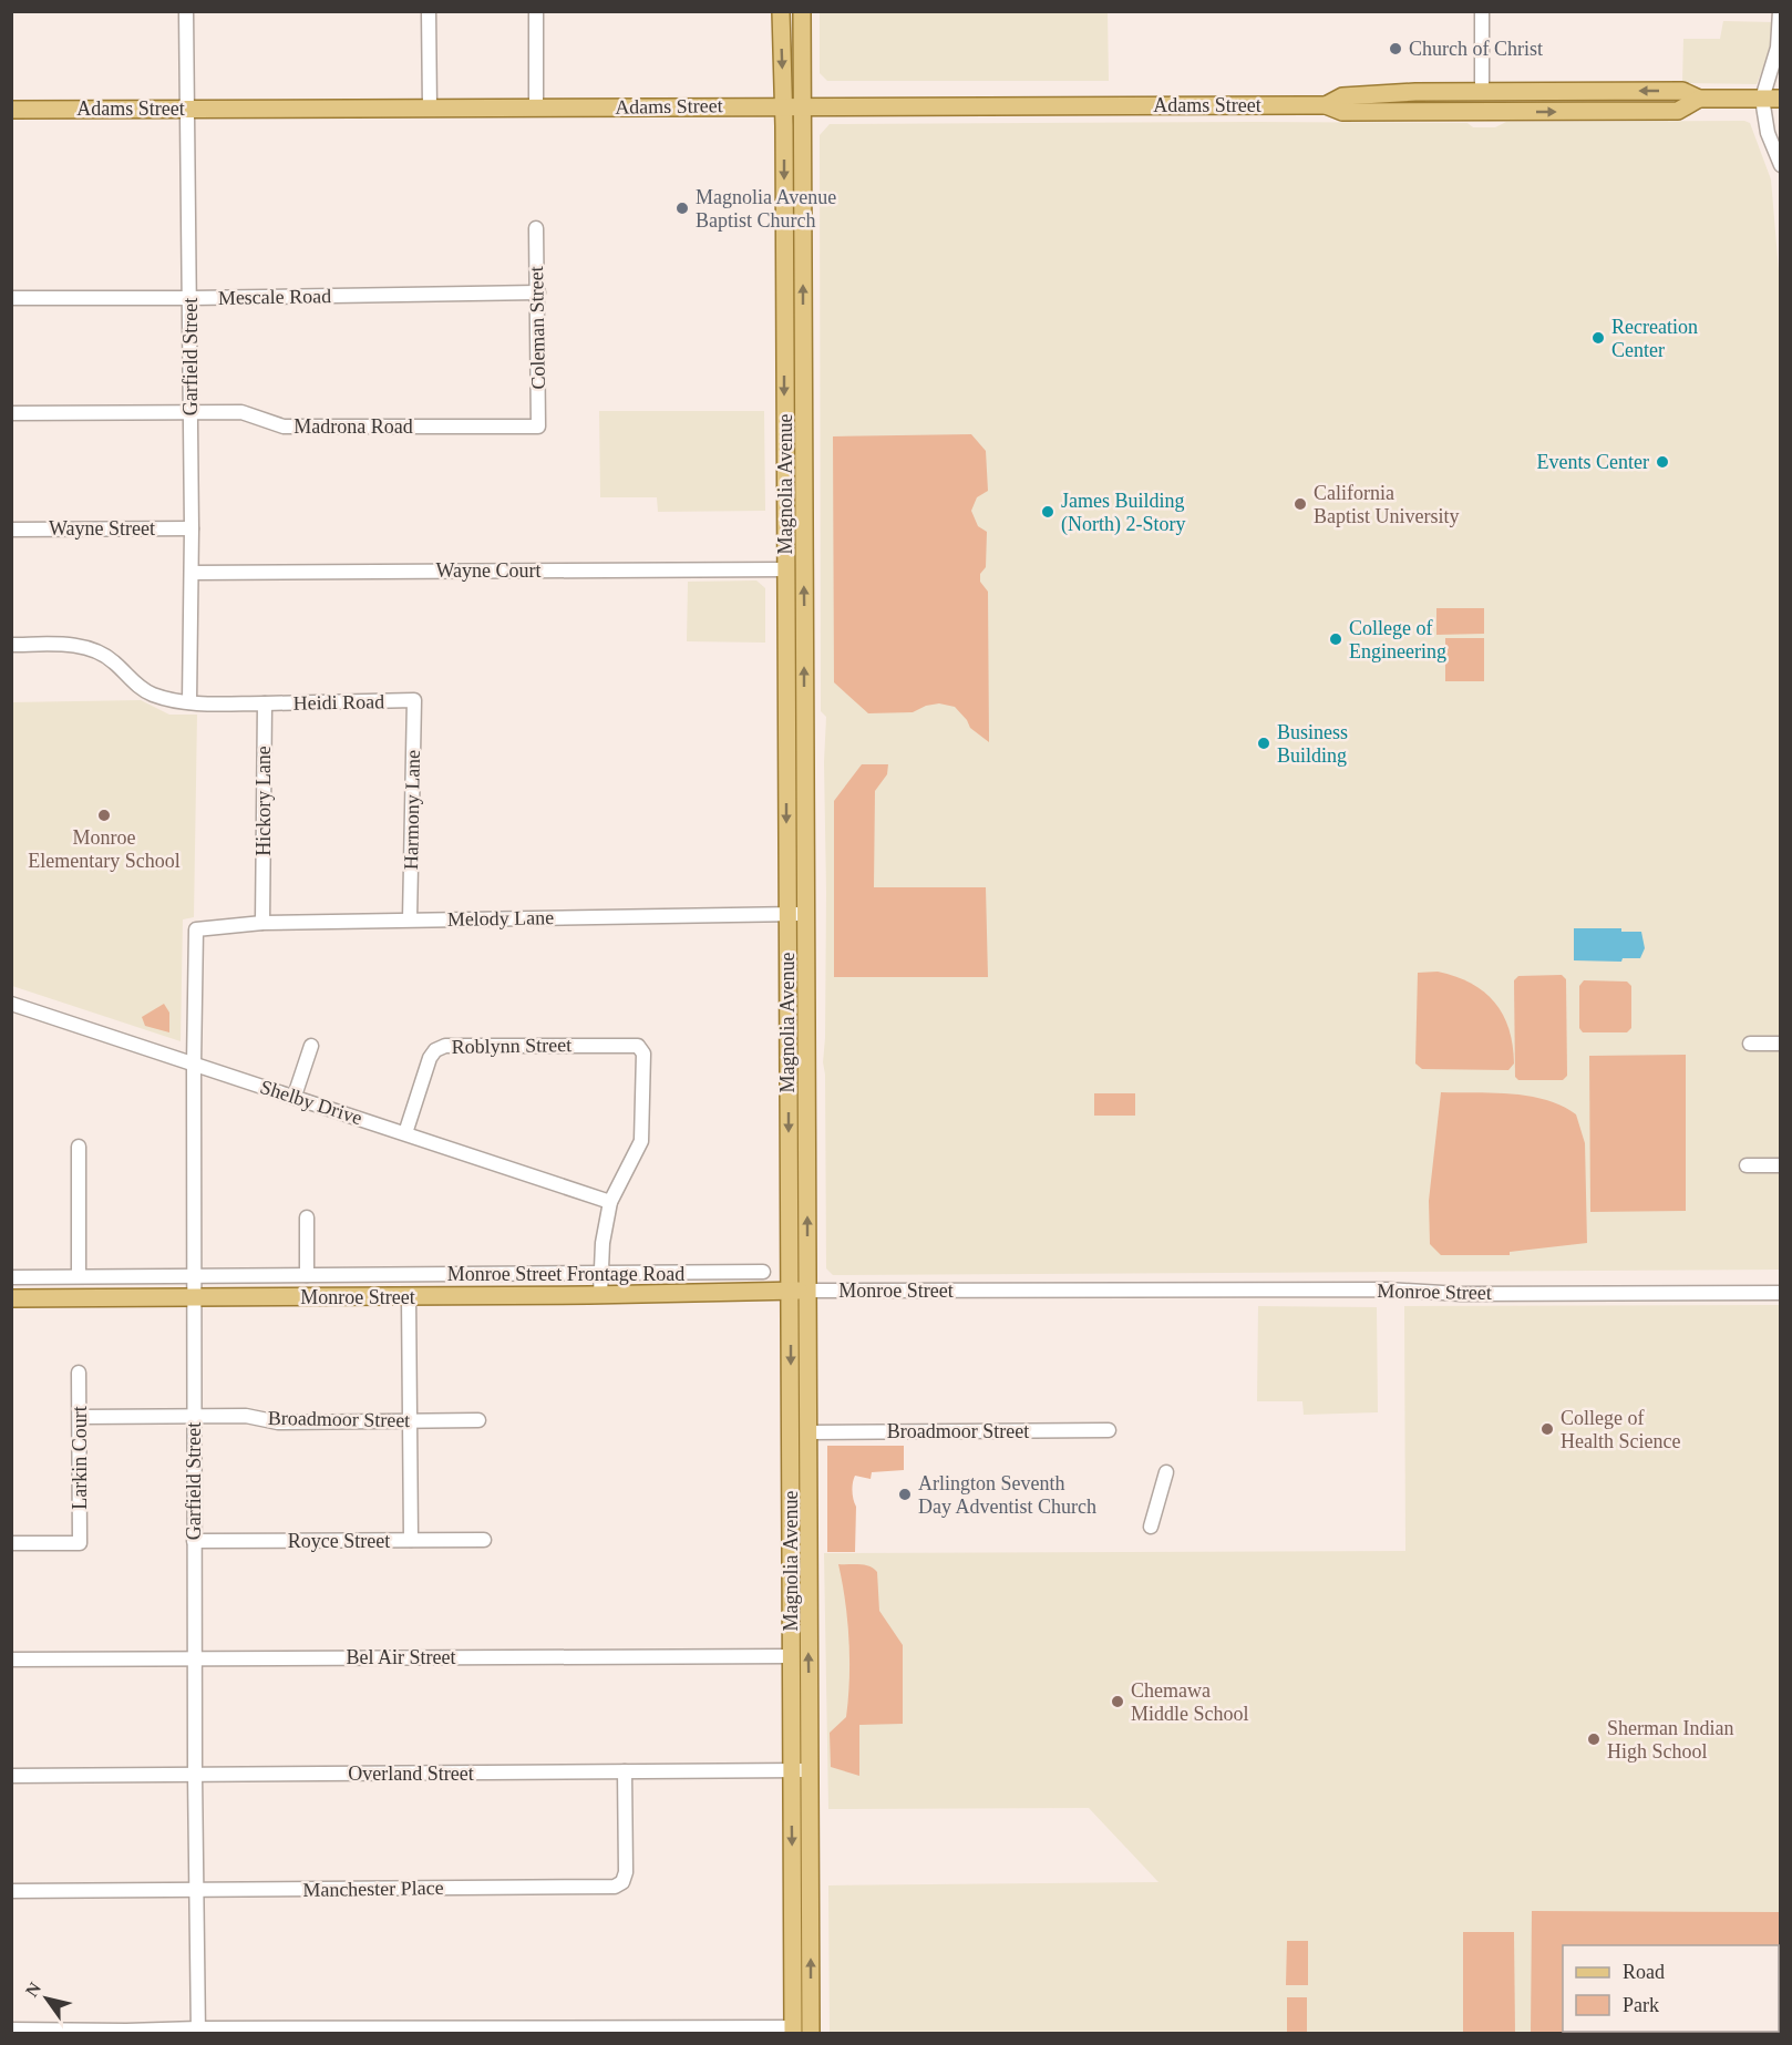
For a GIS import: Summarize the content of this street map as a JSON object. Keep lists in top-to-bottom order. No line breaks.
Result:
{"streets":{"main road":["Adams Street","Magnolia Avenue","Monroe Street"],"street":["Mescale Road","Coleman Street","Garfield Street","Madrona Road","Wayne Street","Wayne Court","Heidi Road","Hickory Lane","Harmony Lane","Melody Lane","Roblynn Street","Shelby Drive","Monroe Street Frontage Road","Broadmoor Street","Larkin Court","Royce Street","Bel Air Street","Overland Street","Manchester Place"]},"crossings":[["Adams Street","Garfield Street"],["Adams Street","Magnolia Avenue"],["Mescale Road","Coleman Street"],["Mescale Road","Garfield Street"],["Coleman Street","Madrona Road"],["Garfield Street","Madrona Road"],["Garfield Street","Wayne Street"],["Garfield Street","Wayne Court"],["Garfield Street","Melody Lane"],["Garfield Street","Shelby Drive"],["Garfield Street","Monroe Street Frontage Road"],["Garfield Street","Monroe Street"],["Garfield Street","Broadmoor Street"],["Garfield Street","Royce Street"],["Garfield Street","Bel Air Street"],["Garfield Street","Overland Street"],["Garfield Street","Manchester Place"],["Magnolia Avenue","Wayne Court"],["Magnolia Avenue","Melody Lane"],["Magnolia Avenue","Monroe Street"],["Magnolia Avenue","Broadmoor Street"],["Magnolia Avenue","Bel Air Street"],["Magnolia Avenue","Overland Street"],["Heidi Road","Hickory Lane"],["Heidi Road","Harmony Lane"],["Hickory Lane","Melody Lane"],["Harmony Lane","Melody Lane"],["Roblynn Street","Shelby Drive"],["Broadmoor Street","Larkin Court"],["Overland Street","Manchester Place"]],"places":["Church of Christ","Magnolia Avenue Baptist Church","Recreation Center","Events Center","California Baptist University","James Building (North) 2-Story","College of Engineering","Business Building","Monroe Elementary School","College of Health Science","Arlington Seventh Day Adventist Church","Chemawa Middle School","Sherman Indian High School"],"legend":["Road","Park"],"north":"top left"}
